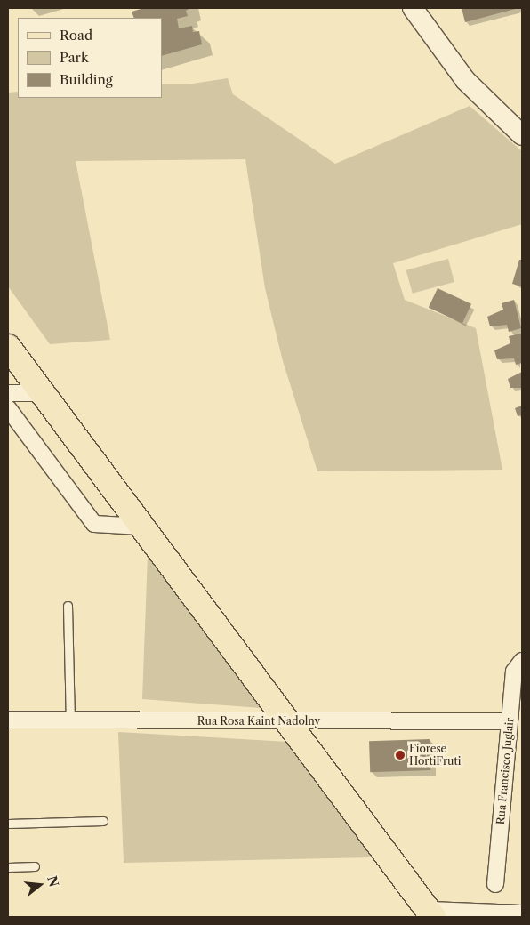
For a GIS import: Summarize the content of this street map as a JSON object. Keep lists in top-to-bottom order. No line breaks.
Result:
{"streets":{"street":["Rua Rosa Kaint Nadolny","Rua Francisco Juglair"]},"crossings":[["Rua Rosa Kaint Nadolny","Rua Francisco Juglair"]],"places":["Fiorese HortiFruti"],"legend":["Road","Park","Building"],"north":"right"}
